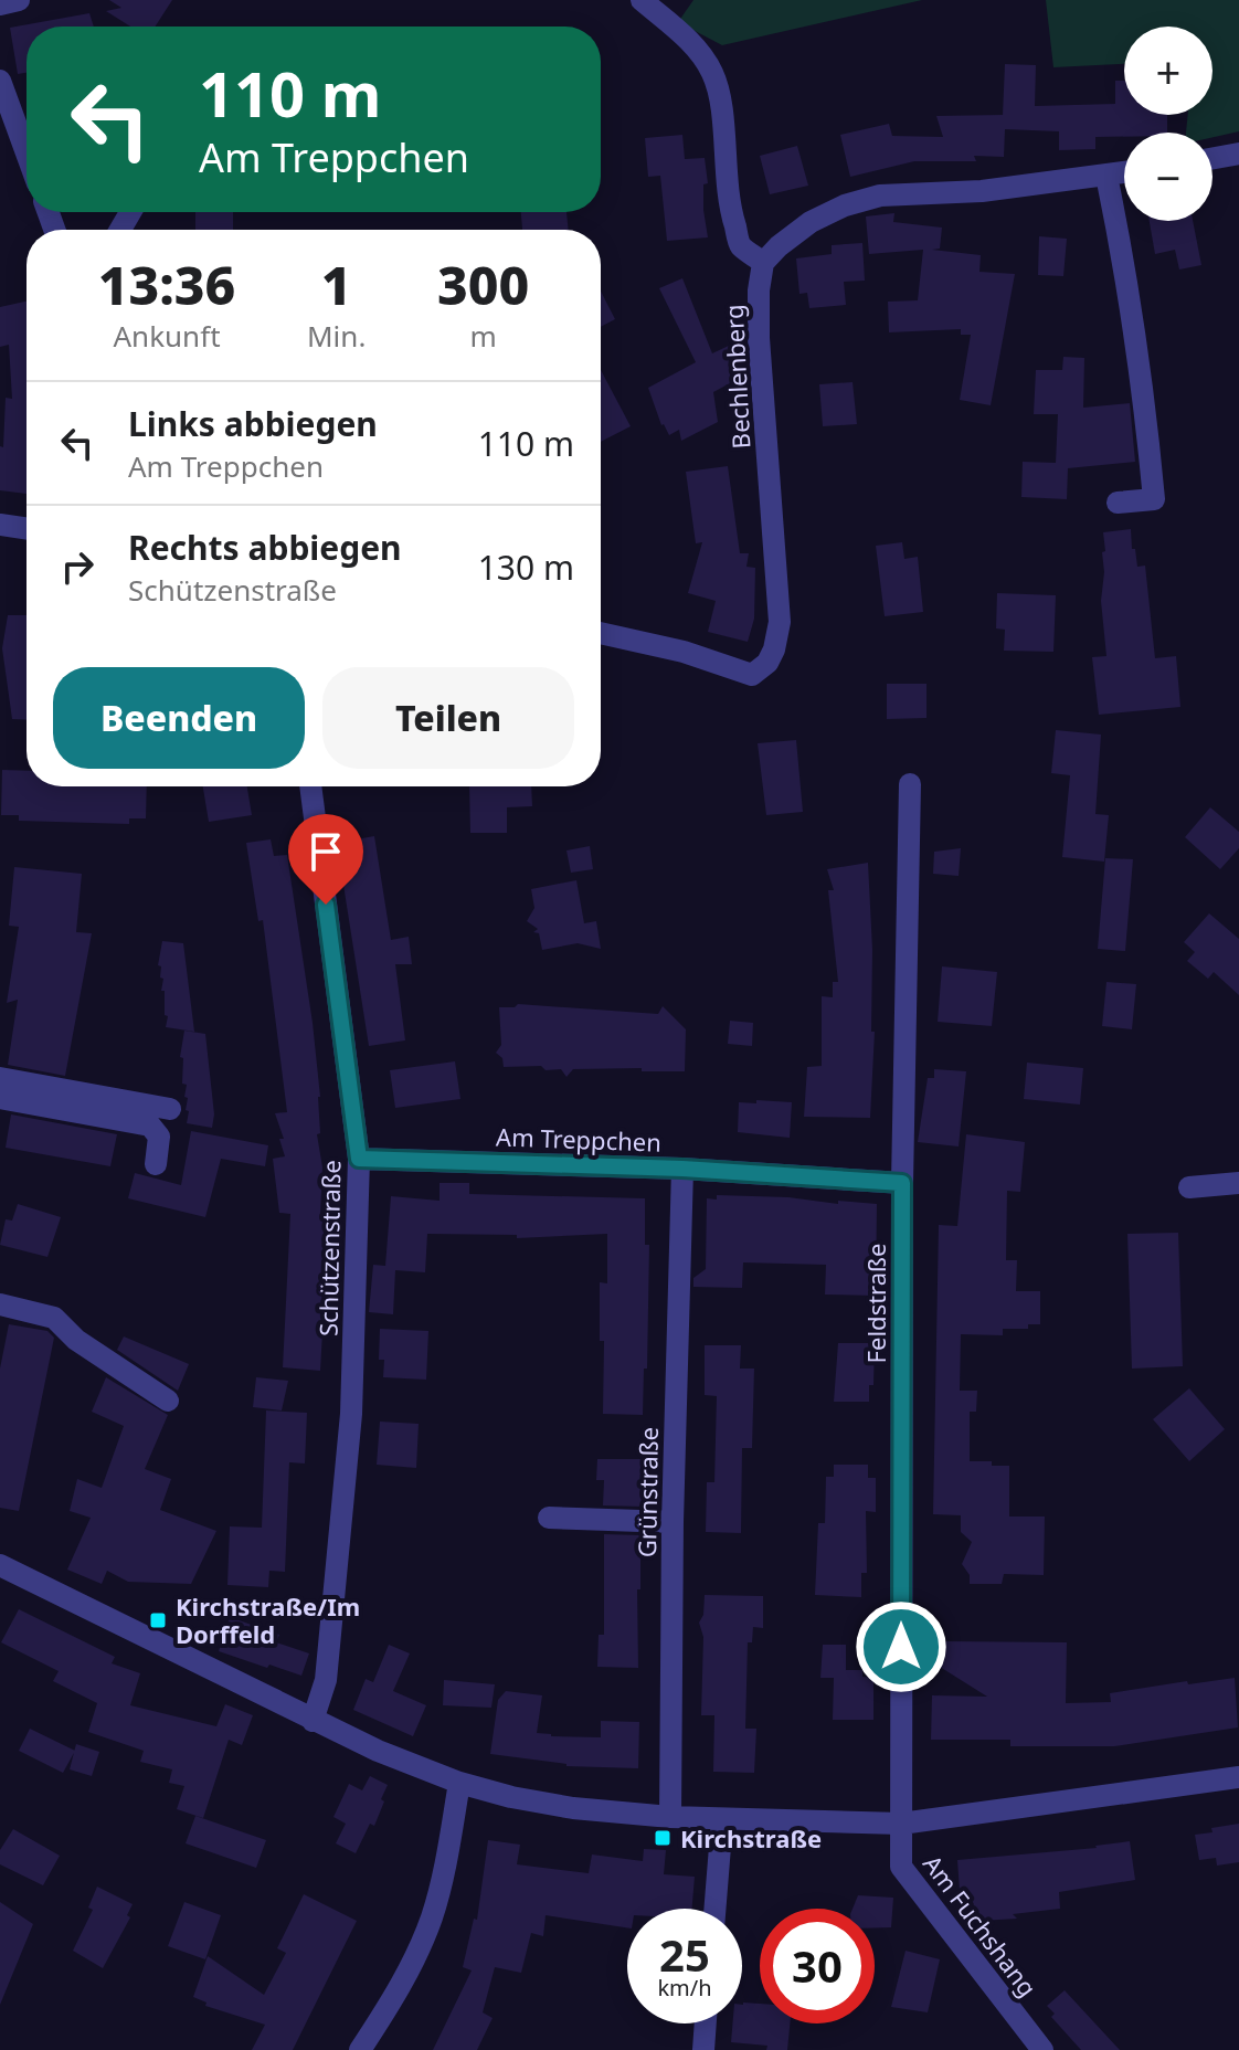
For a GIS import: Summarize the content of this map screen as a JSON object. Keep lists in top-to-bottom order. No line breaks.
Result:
{"streets":{"street":["Bechlenberg","Am Treppchen","Schützenstraße","Feldstraße","Grünstraße","Am Fuchshang"]},"crossings":[["Am Treppchen","Schützenstraße"],["Am Treppchen","Feldstraße"],["Am Treppchen","Grünstraße"],["Feldstraße","Am Fuchshang"]],"places":{"transit":["Kirchstraße/Im Dorffeld","Kirchstraße"]},"page":{"map_buttons":["+","−"],"turn":["110 m","Am Treppchen"],"eta":["13:36","Ankunft","1","Min.","300","m"],"list":[{"name":"Links abbiegen","note":"Am Treppchen","value":"110 m"},{"name":"Rechts abbiegen","note":"Schützenstraße","value":"130 m"}],"buttons":["Beenden","Teilen"],"speed":"25 km/h","limit":"30"}}
